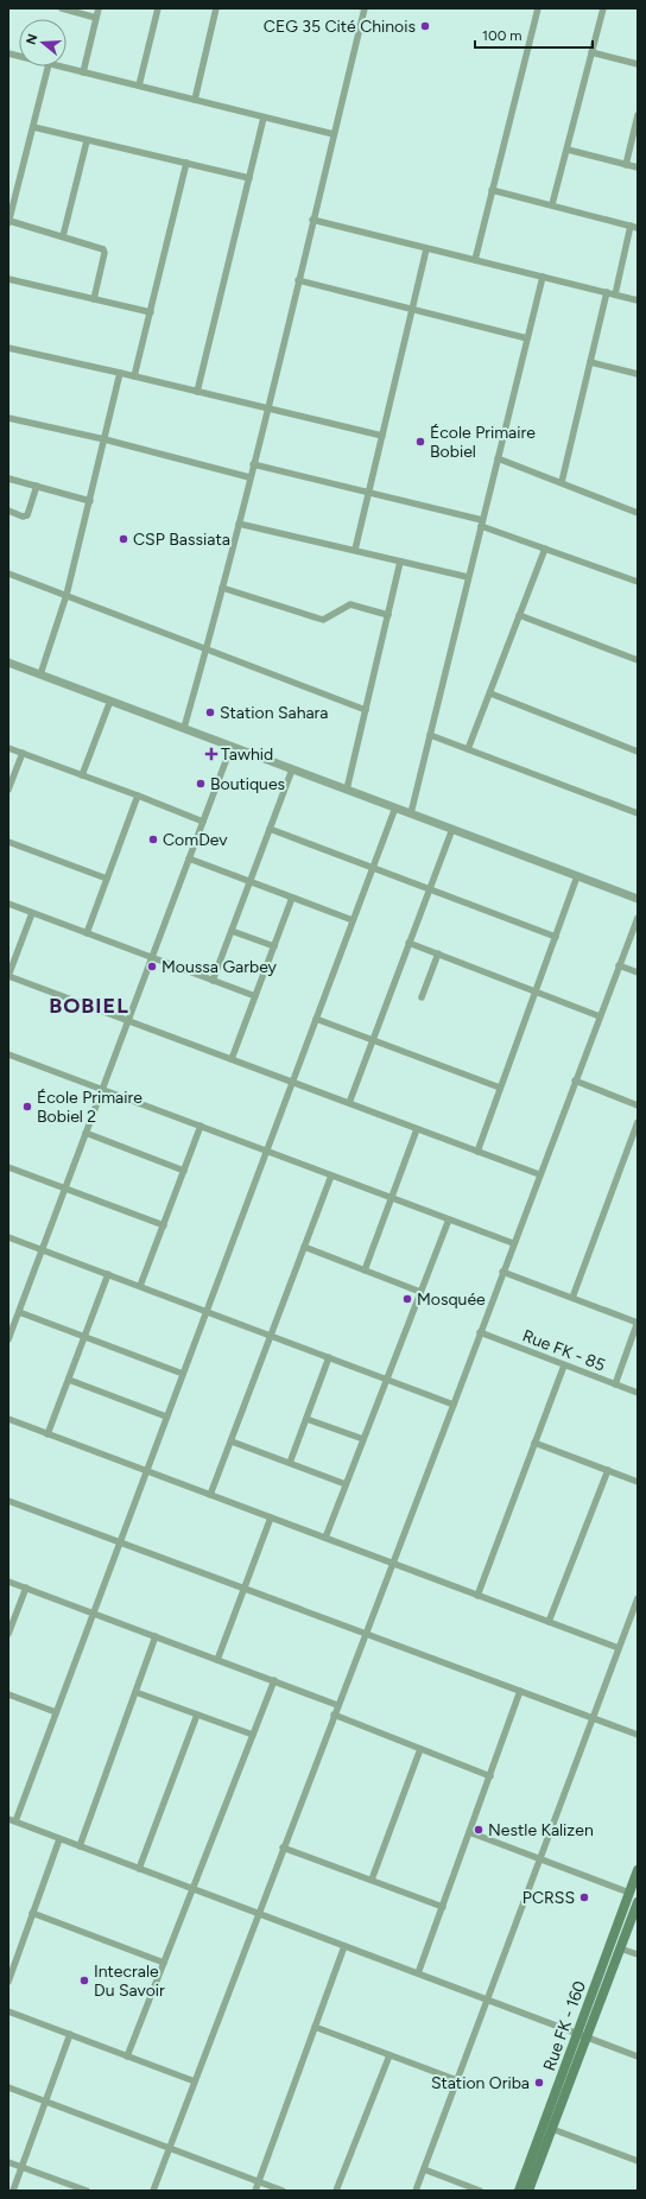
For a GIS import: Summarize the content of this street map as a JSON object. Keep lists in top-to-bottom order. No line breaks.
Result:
{"streets":{"main road":["Rue FK - 160"],"street":["Rue FK - 85"]},"districts":["BOBIEL"],"places":{"other":["CEG 35 Cité Chinois","École Primaire Bobiel","CSP Bassiata","Station Sahara","Boutiques","ComDev","Moussa Garbey","École Primaire Bobiel 2","Mosquée","Nestle Kalizen","PCRSS","Intecrale Du Savoir","Station Oriba"],"health":["Tawhid"]},"scale_bar":"100 m","north":"left"}
